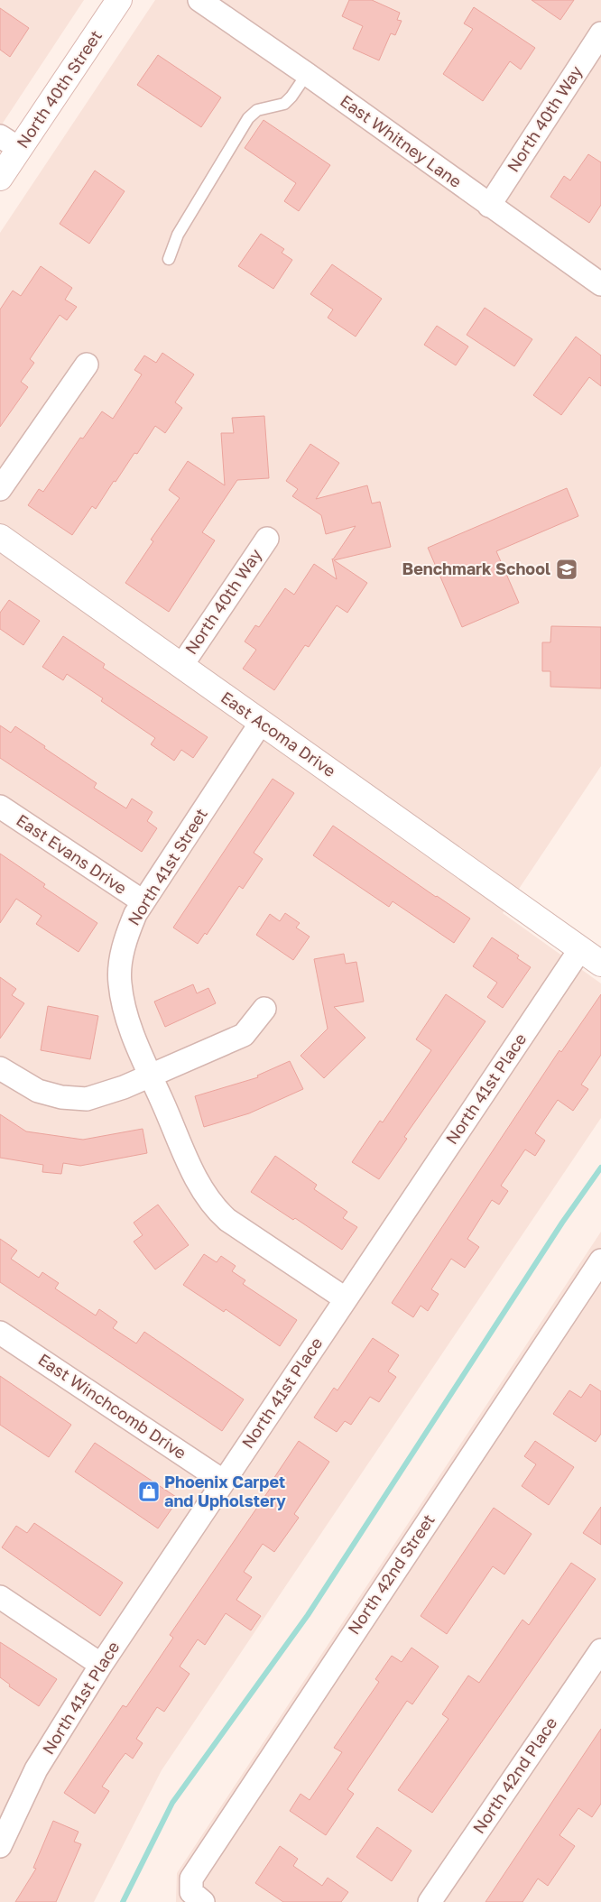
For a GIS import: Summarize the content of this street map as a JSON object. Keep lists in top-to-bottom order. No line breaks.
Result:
{"streets":{"street":["North 40th Street","North 40th Way","East Whitney Lane","East Acoma Drive","East Evans Drive","North 41st Street","North 41st Place","East Winchcomb Drive","North 42nd Street","North 42nd Place"]},"crossings":[["North 40th Way","East Whitney Lane"],["North 40th Way","East Acoma Drive"],["East Acoma Drive","North 41st Street"],["East Acoma Drive","North 41st Place"],["East Evans Drive","North 41st Street"],["North 41st Street","North 41st Place"],["North 41st Place","East Winchcomb Drive"]],"places":{"school or university":["Benchmark School"],"shop":["Phoenix Carpet and Upholstery"]}}
